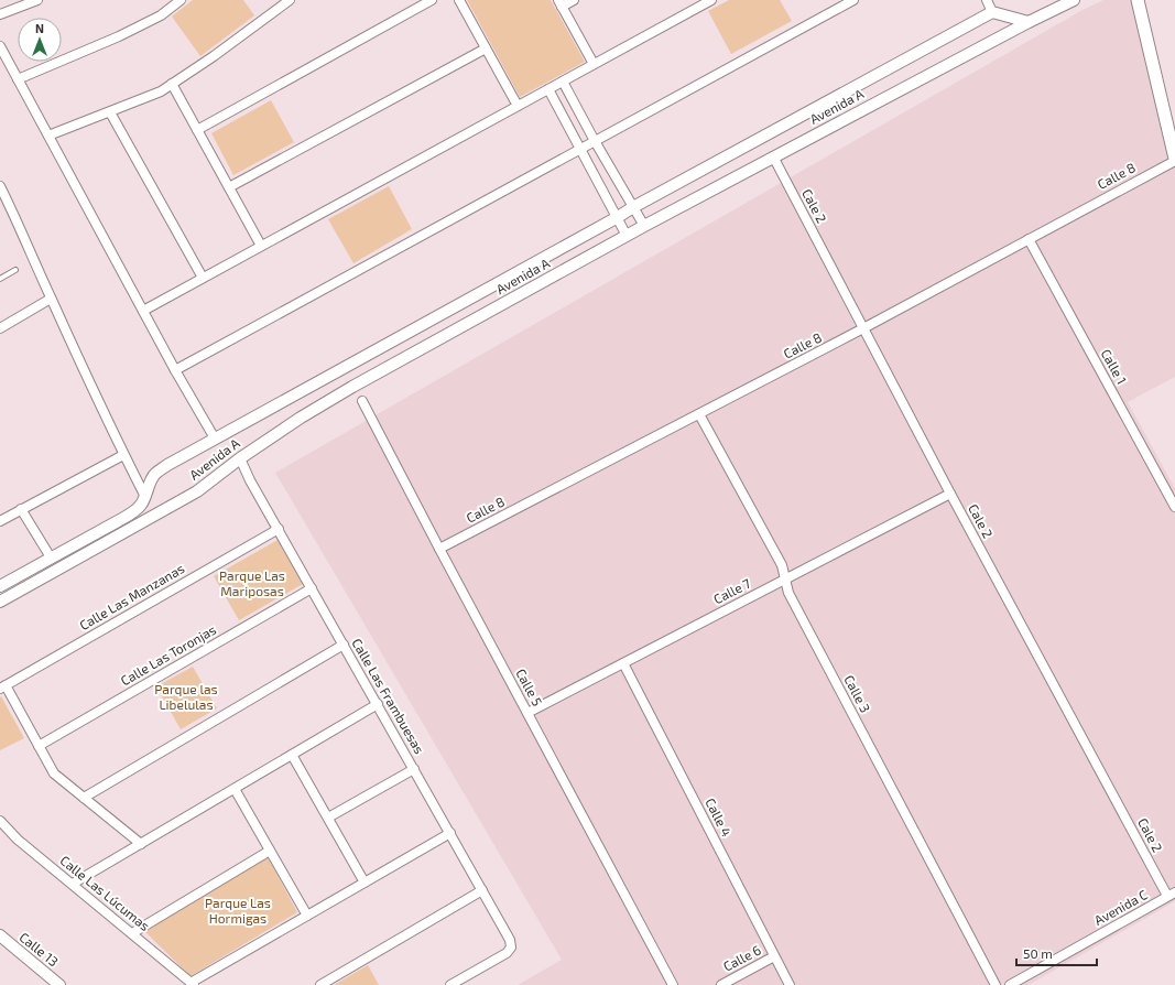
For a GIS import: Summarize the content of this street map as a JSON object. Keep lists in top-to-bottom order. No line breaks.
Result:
{"streets":{"street":["Avenida A","Calle 8","Cale 2","Calle 1","Calle 7","Calle Las Manzanas","Calle Las Toronjas","Calle 5","Calle 3","Calle Las Frambuesas","Calle 4","Calle Las Lúcumas","Avenida C","Calle 13","Calle 6"]},"crossings":[["Avenida A","Cale 2"],["Avenida A","Calle Las Frambuesas"],["Calle 8","Cale 2"],["Calle 8","Calle 1"],["Calle 8","Calle 5"],["Calle 8","Calle 3"],["Cale 2","Calle 7"],["Cale 2","Avenida C"],["Calle 7","Calle 5"],["Calle 7","Calle 3"],["Calle 7","Calle 4"],["Calle Las Manzanas","Calle Las Frambuesas"],["Calle Las Toronjas","Calle Las Frambuesas"],["Calle 4","Calle 6"]],"parks":["Parque Las Mariposas","Parque las Libelulas","Parque Las Hormigas"],"scale_bar":"50 m","north":"top"}
